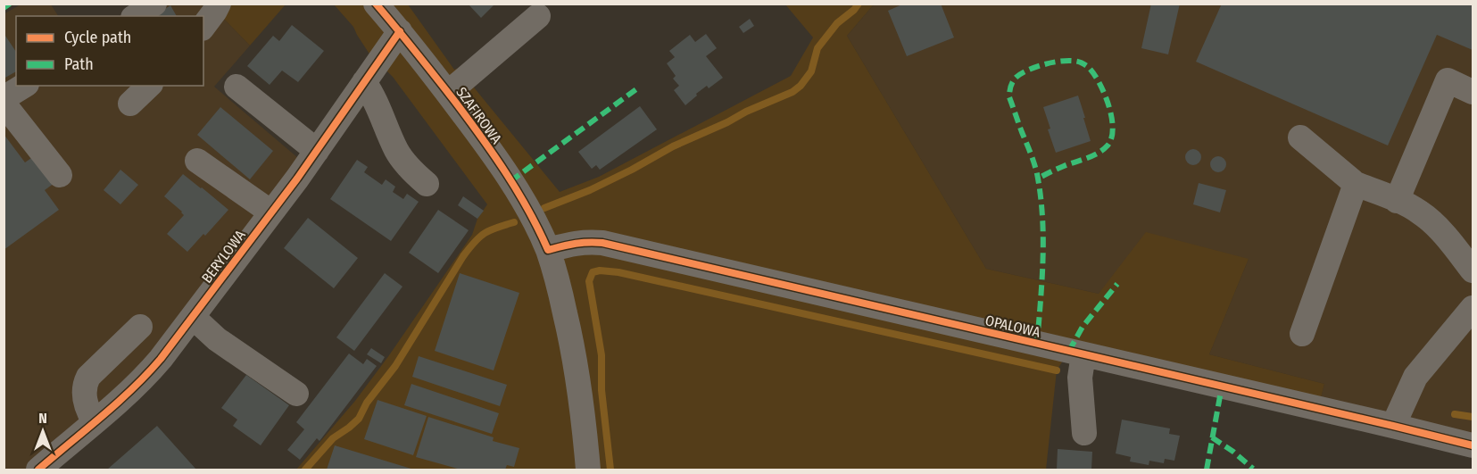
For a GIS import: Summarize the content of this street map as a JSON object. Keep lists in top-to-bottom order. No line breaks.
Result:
{"streets":{"street":["SZAFIROWA","BERYLOWA","OPALOWA"]},"crossings":[["SZAFIROWA","BERYLOWA"],["SZAFIROWA","OPALOWA"]],"legend":["Cycle path","Path"],"north":"top"}
